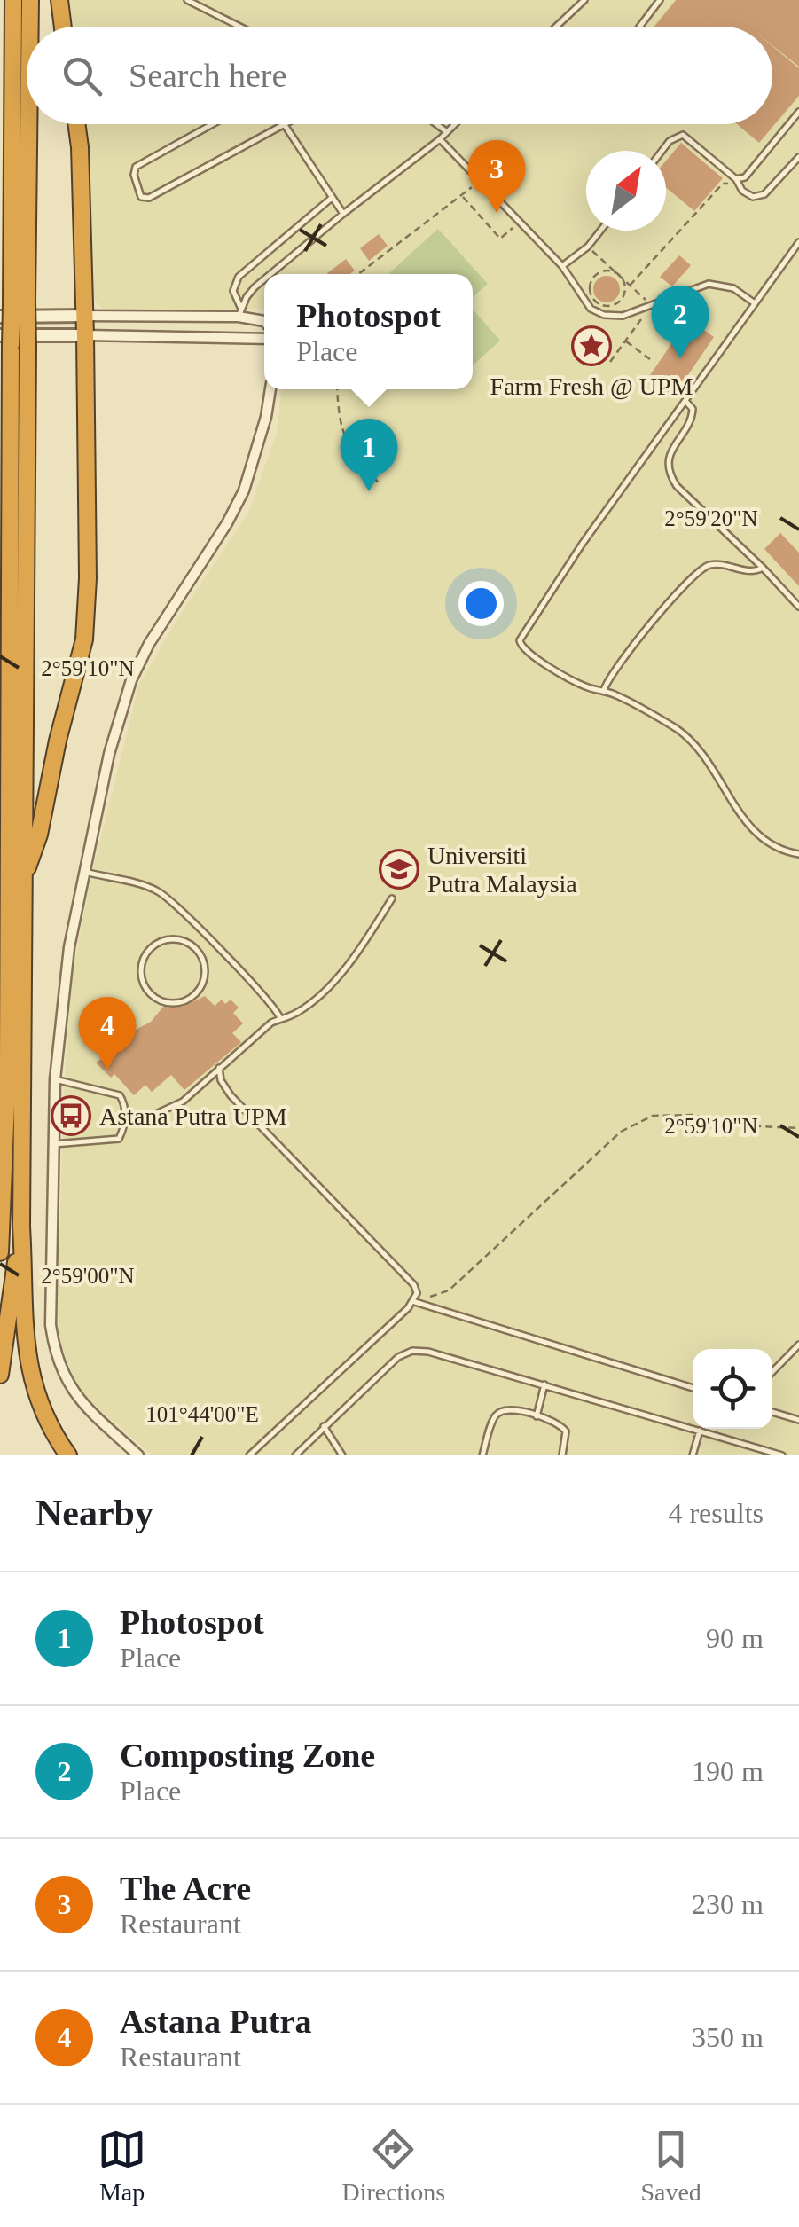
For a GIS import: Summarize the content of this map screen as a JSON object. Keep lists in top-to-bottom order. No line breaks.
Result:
{"places":{"place":["Farm Fresh @ UPM"],"school or university":["Universiti Putra Malaysia"],"bus stop":["Astana Putra UPM"]},"north":"top right","page":{"search":"Search here","pins":["3","2","1","4"],"popup":["Photospot","Place"],"heading":["Nearby","4 results"],"list":[{"mark":"1","name":"Photospot","note":"Place","value":"90 m"},{"mark":"2","name":"Composting Zone","note":"Place","value":"190 m"},{"mark":"3","name":"The Acre","note":"Restaurant","value":"230 m"},{"mark":"4","name":"Astana Putra","note":"Restaurant","value":"350 m"}],"nav":["Map","Directions","Saved"]},"coordinates":["2°59'20\"N","2°59'10\"N","2°59'00\"N","101°44'00\"E"]}
